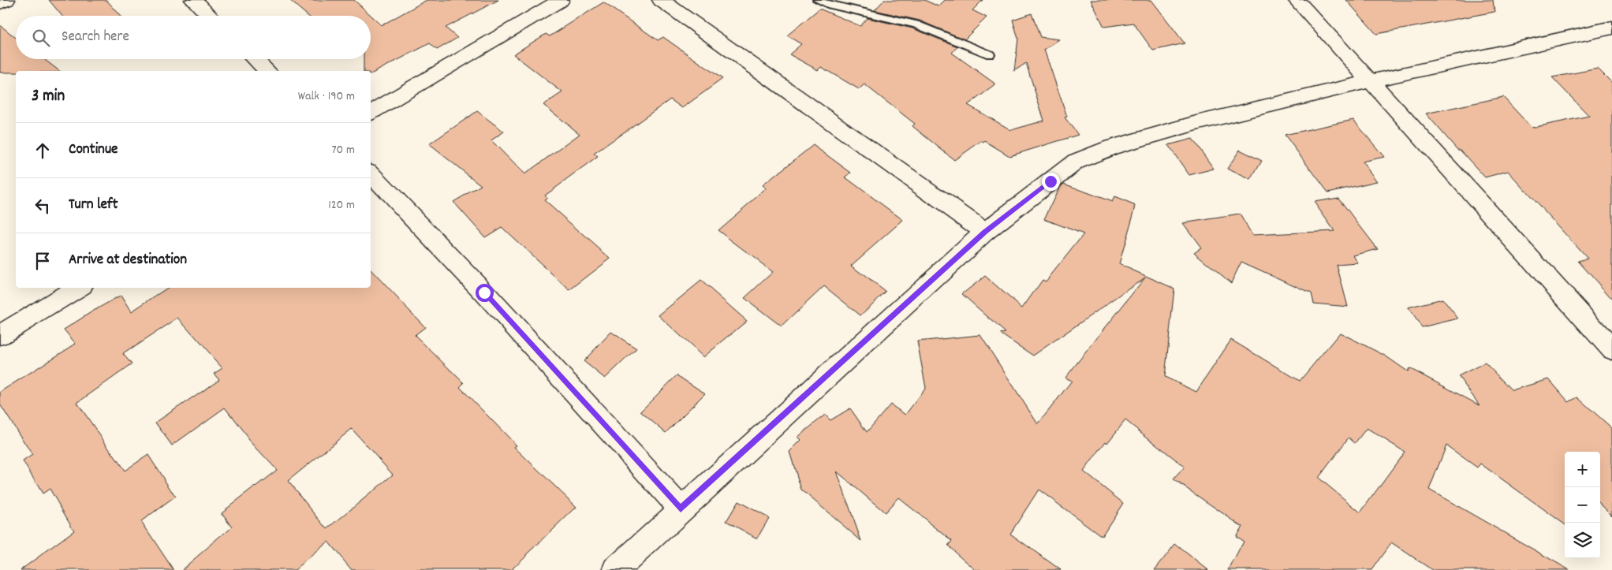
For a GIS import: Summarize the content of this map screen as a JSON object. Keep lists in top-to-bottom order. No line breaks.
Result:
{"page":{"search":"Search here","heading":["3 min","Walk · 190 m"],"list":[["Continue","70 m"],["Turn left","120 m"],"Arrive at destination"],"map_buttons":["+","−"]}}
